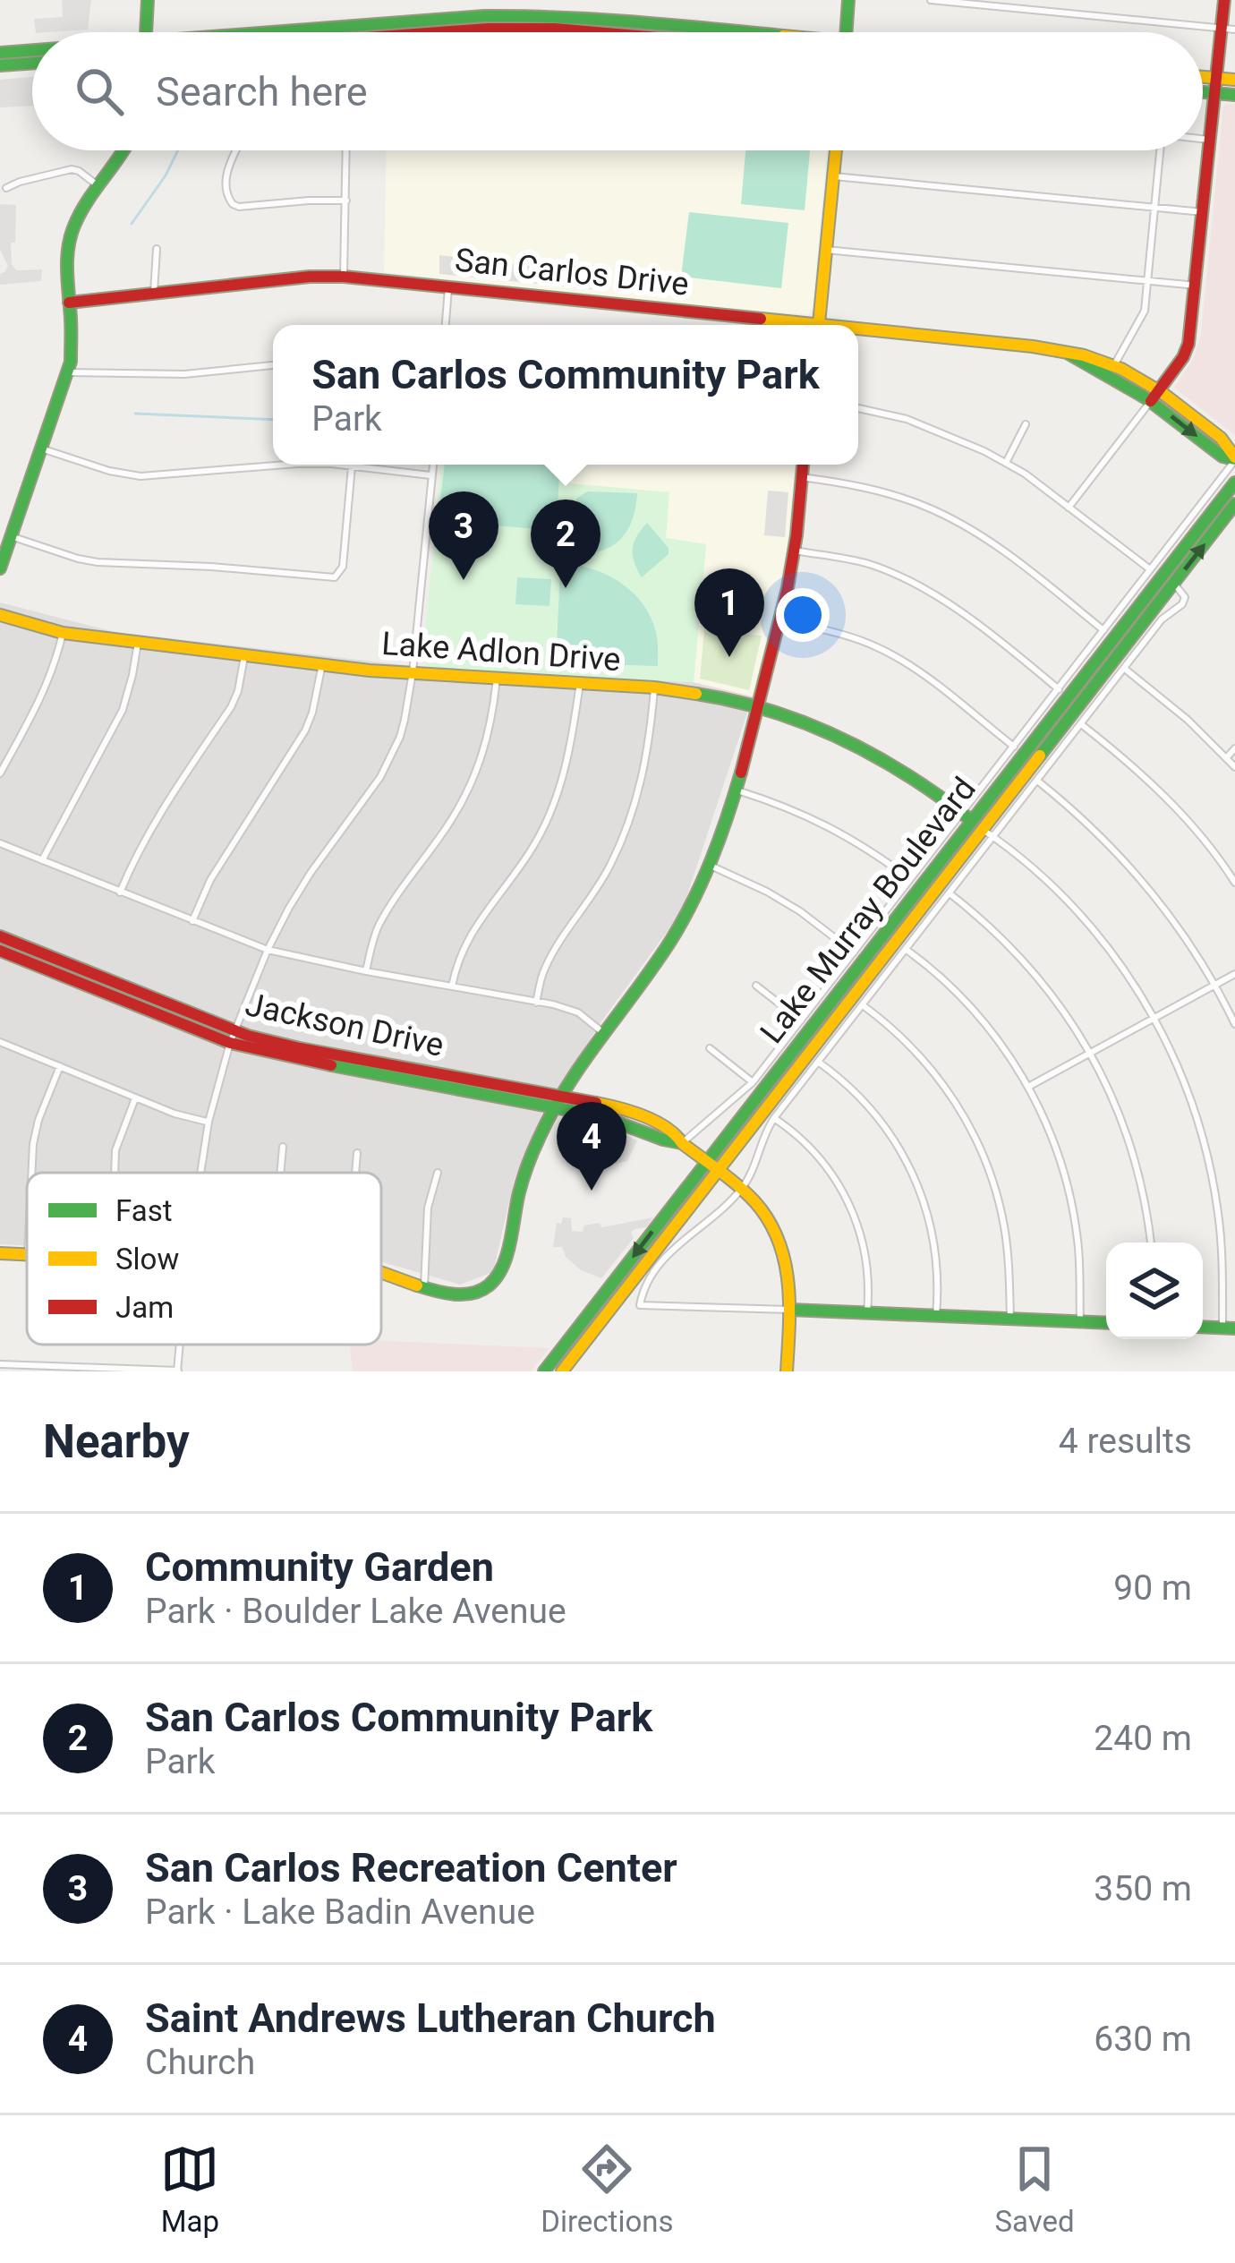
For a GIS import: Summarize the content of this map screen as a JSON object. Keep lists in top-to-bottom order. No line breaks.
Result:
{"streets":{"street":["San Carlos Drive","Lake Adlon Drive","Lake Murray Boulevard","Jackson Drive"]},"crossings":[["San Carlos Drive","Lake Murray Boulevard"],["Lake Adlon Drive","Lake Murray Boulevard"],["Lake Murray Boulevard","Jackson Drive"]],"legend":["Fast","Slow","Jam"],"page":{"search":"Search here","popup":["San Carlos Community Park","Park"],"pins":["3","2","1","4"],"heading":["Nearby","4 results"],"list":[{"mark":"1","name":"Community Garden","note":"Park · Boulder Lake Avenue","value":"90 m"},{"mark":"2","name":"San Carlos Community Park","note":"Park","value":"240 m"},{"mark":"3","name":"San Carlos Recreation Center","note":"Park · Lake Badin Avenue","value":"350 m"},{"mark":"4","name":"Saint Andrews Lutheran Church","note":"Church","value":"630 m"}],"nav":["Map","Directions","Saved"]}}
